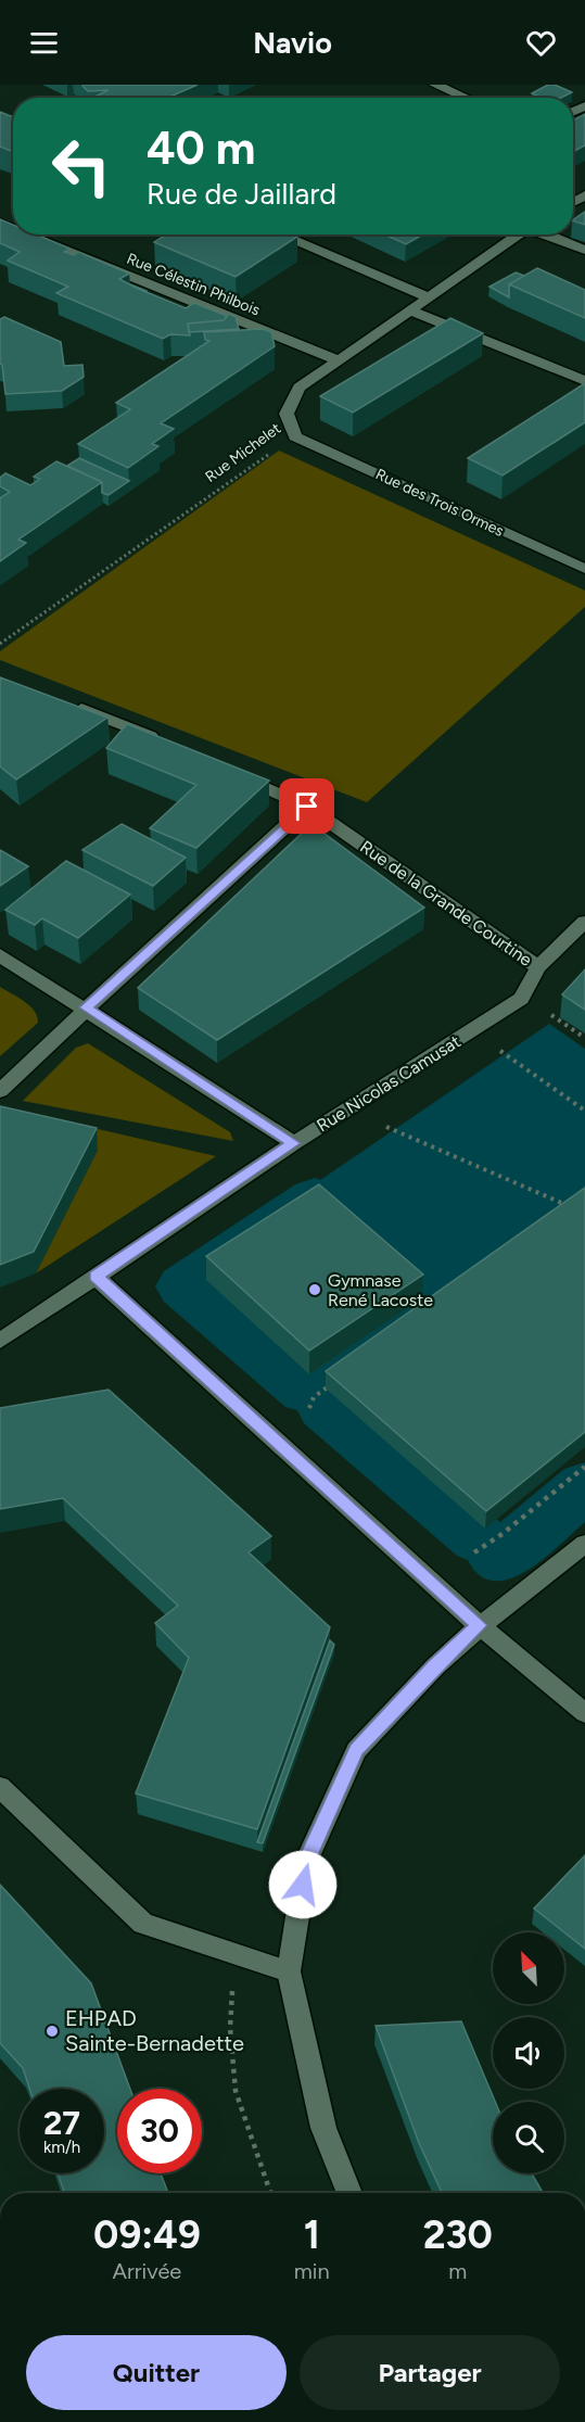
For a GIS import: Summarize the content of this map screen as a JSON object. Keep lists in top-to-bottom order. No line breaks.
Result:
{"streets":{"street":["Rue Célestin Philbois","Rue Michelet","Rue des Trois Ormes","Rue de la Grande Courtine","Rue Nicolas Camusat"]},"crossings":[["Rue Célestin Philbois","Rue Michelet"],["Rue Michelet","Rue des Trois Ormes"],["Rue de la Grande Courtine","Rue Nicolas Camusat"]],"places":["Gymnase René Lacoste","EHPAD Sainte-Bernadette"],"north":"top left","page":{"header":"Navio","turn":["40 m","Rue de Jaillard"],"speed":"27 km/h","limit":"30","eta":["09:49","Arrivée","1","min","230","m"],"buttons":["Quitter","Partager"]}}
